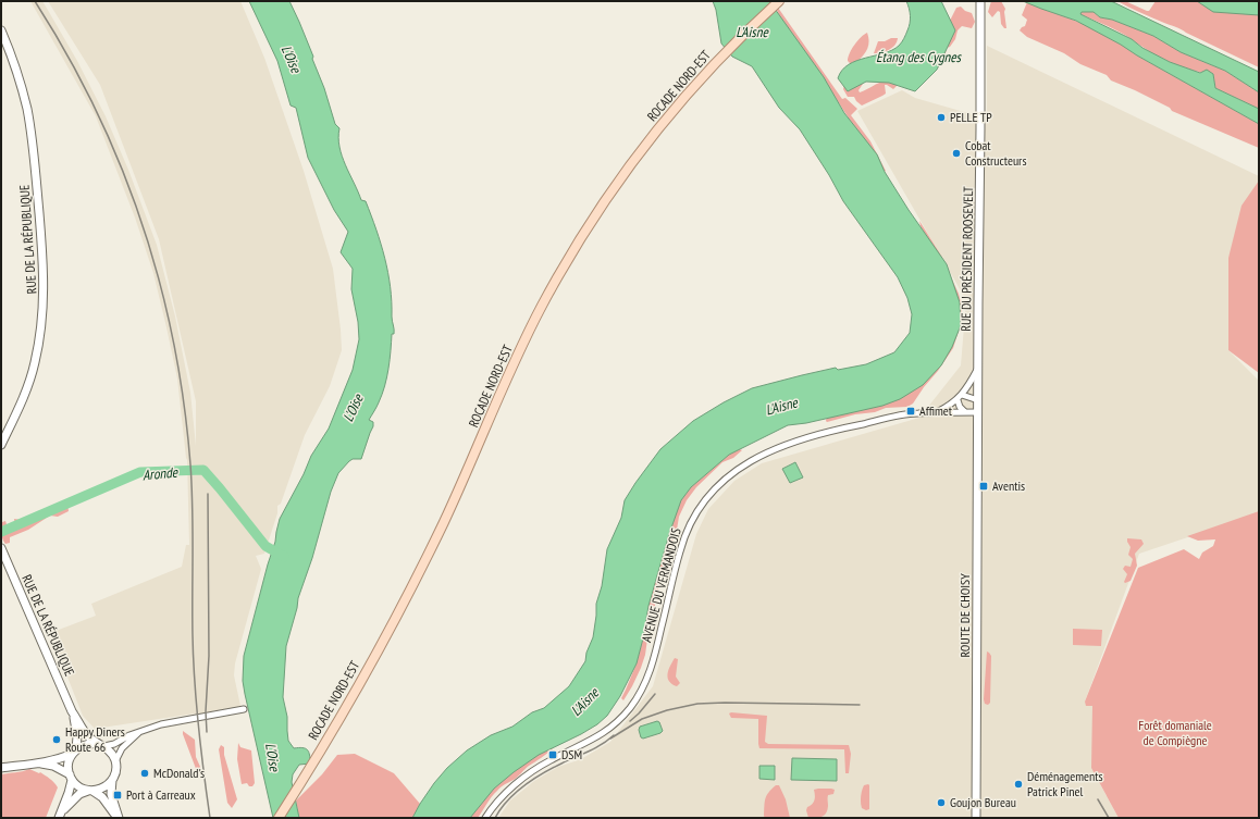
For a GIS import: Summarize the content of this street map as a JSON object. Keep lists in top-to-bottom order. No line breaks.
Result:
{"streets":{"main road":["ROCADE NORD-EST","RUE DE LA RÉPUBLIQUE","RUE DU PRÉSIDENT ROOSEVELT","ROUTE DE CHOISY"],"street":["AVENUE DU VERMANDOIS"]},"crossings":[["RUE DU PRÉSIDENT ROOSEVELT","AVENUE DU VERMANDOIS"],["RUE DU PRÉSIDENT ROOSEVELT","ROUTE DE CHOISY"],["AVENUE DU VERMANDOIS","ROUTE DE CHOISY"]],"water":["L'Aisne","Étang des Cygnes","L'Oise","Aronde"],"parks":["Forêt domaniale de Compiègne"],"places":{"other":["PELLE TP","Cobat Constructeurs","Happy Diners Route 66","McDonald's","Déménagements Patrick Pinel","Goujon Bureau"],"transit":["Affimet","Aventis","DSM","Port à Carreaux"]}}
